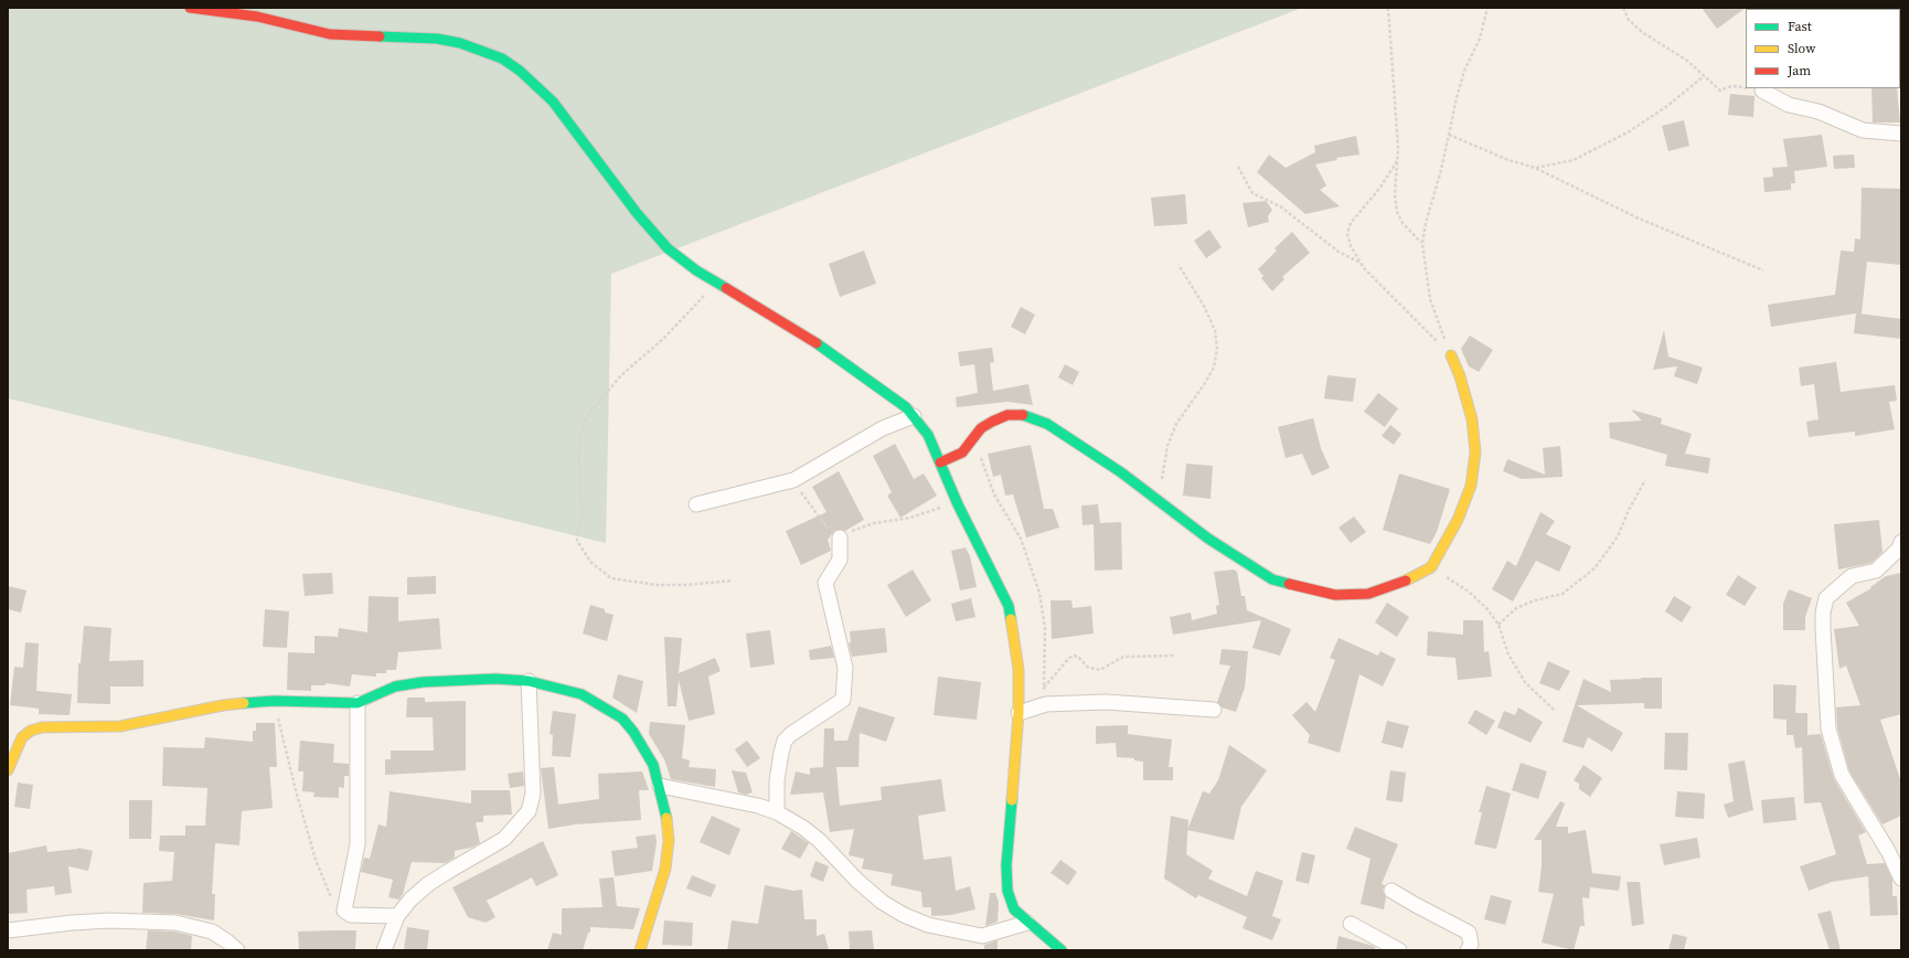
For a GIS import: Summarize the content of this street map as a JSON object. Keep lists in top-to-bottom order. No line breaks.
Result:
{"legend":["Fast","Slow","Jam"]}
